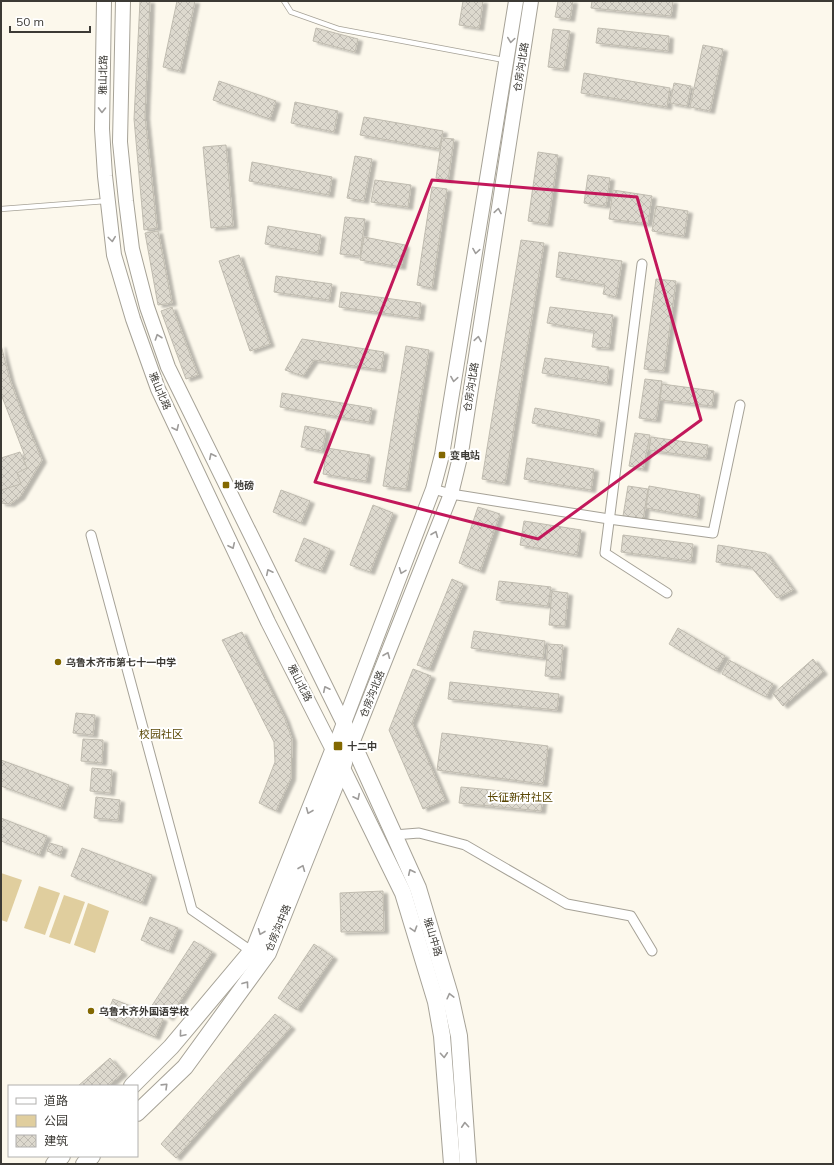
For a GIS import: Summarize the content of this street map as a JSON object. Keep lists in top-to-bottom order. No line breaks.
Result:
{"streets":{"highway":["仓房沟中路","雅山中路"],"main road":["仓房沟北路","雅山北路"]},"crossings":[["仓房沟北路","雅山北路"],["仓房沟北路","仓房沟中路"],["仓房沟北路","雅山中路"],["雅山北路","仓房沟中路"],["雅山北路","雅山中路"],["仓房沟中路","雅山中路"]],"districts":["校园社区","长征新村社区"],"places":{"transit":["变电站","地磅","十二中"],"other":["乌鲁木齐市第七十一中学","乌鲁木齐外国语学校"]},"legend":["道路","公园","建筑"],"scale_bar":"50 m"}
